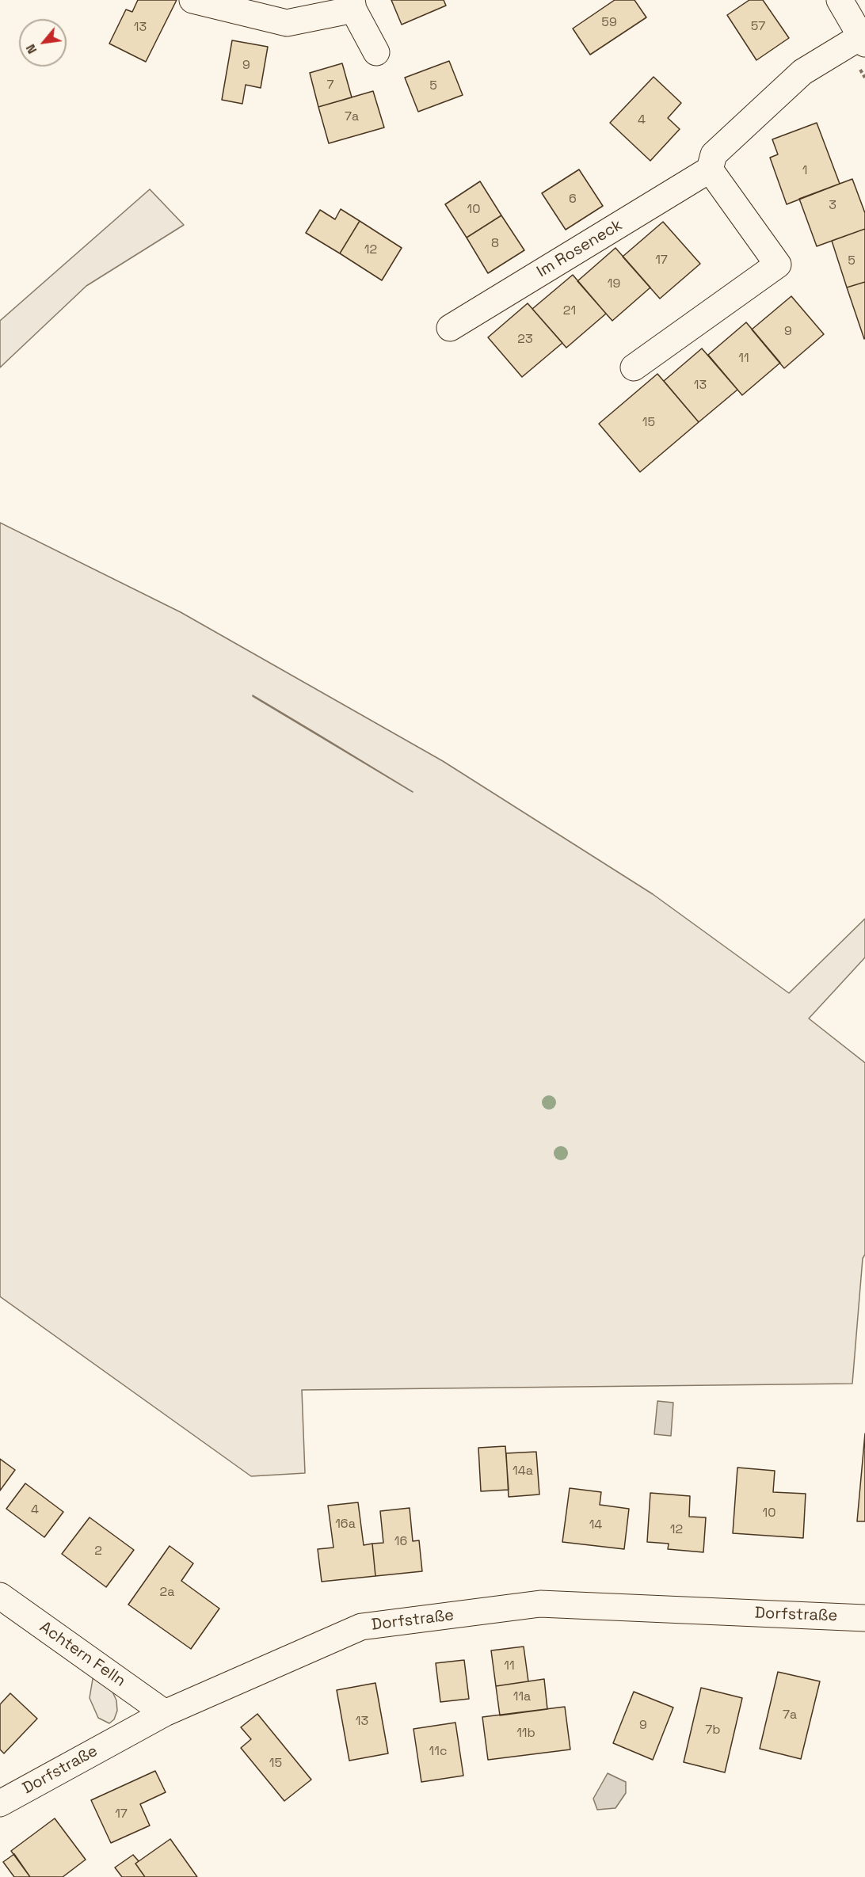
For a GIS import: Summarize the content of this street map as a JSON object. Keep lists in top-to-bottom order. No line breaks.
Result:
{"streets":{"street":["Im Roseneck","Dorfstraße","Achtern Felln"]},"crossings":[["Dorfstraße","Achtern Felln"]],"house_numbers":["59","57","13","9","7","5","7a","4","1","6","3","10","8","12","17","5","19","21","9","23","11","13","15","14a","4","10","16a","14","12","16","2","2a","11","11a","7a","13","9","7b","11b","11c","15","17"],"north":"bottom left"}
